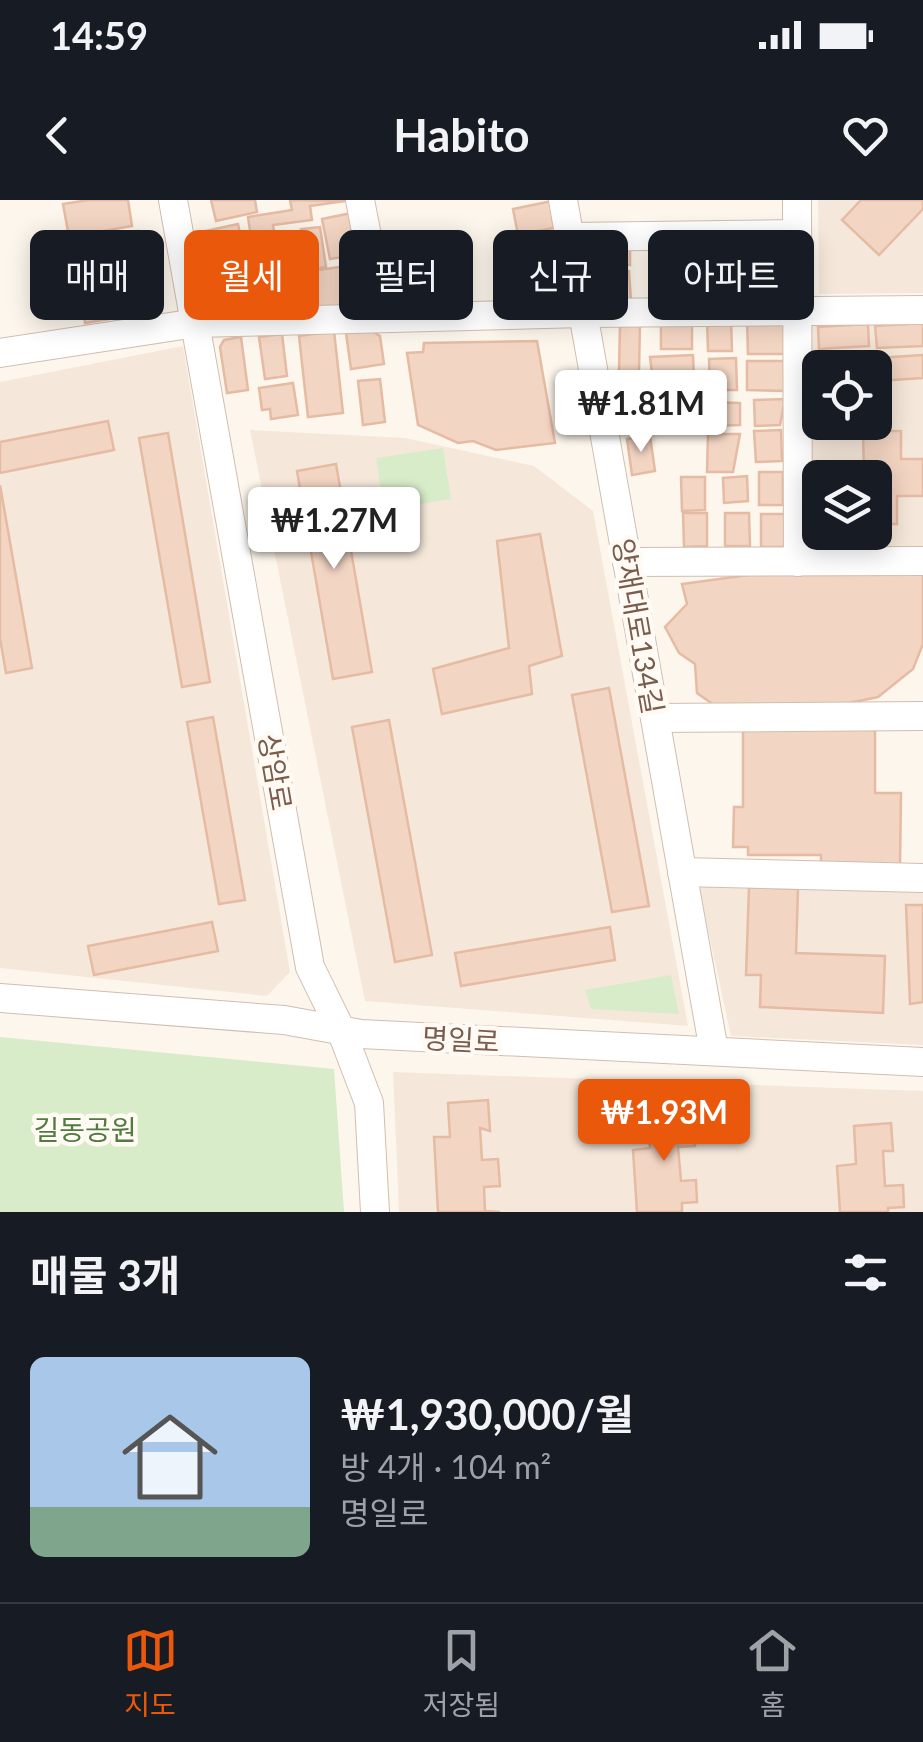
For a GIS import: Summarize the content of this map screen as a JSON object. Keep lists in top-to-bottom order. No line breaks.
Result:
{"streets":{"street":["양재대로134길","상암로","명일로"]},"crossings":[["양재대로134길","명일로"],["상암로","명일로"]],"parks":["길동공원"],"page":{"status":"14:59","header":"Habito","chip":["매매","월세","필터","신규","아파트"],"price":["₩1.81M","₩1.27M","₩1.93M"],"heading":"매물 3개","list":[{"name":"₩1,930,000/월","note":"방 4개 · 104 m² · 명일로"}],"tabs":["지도","저장됨","홈"]}}
